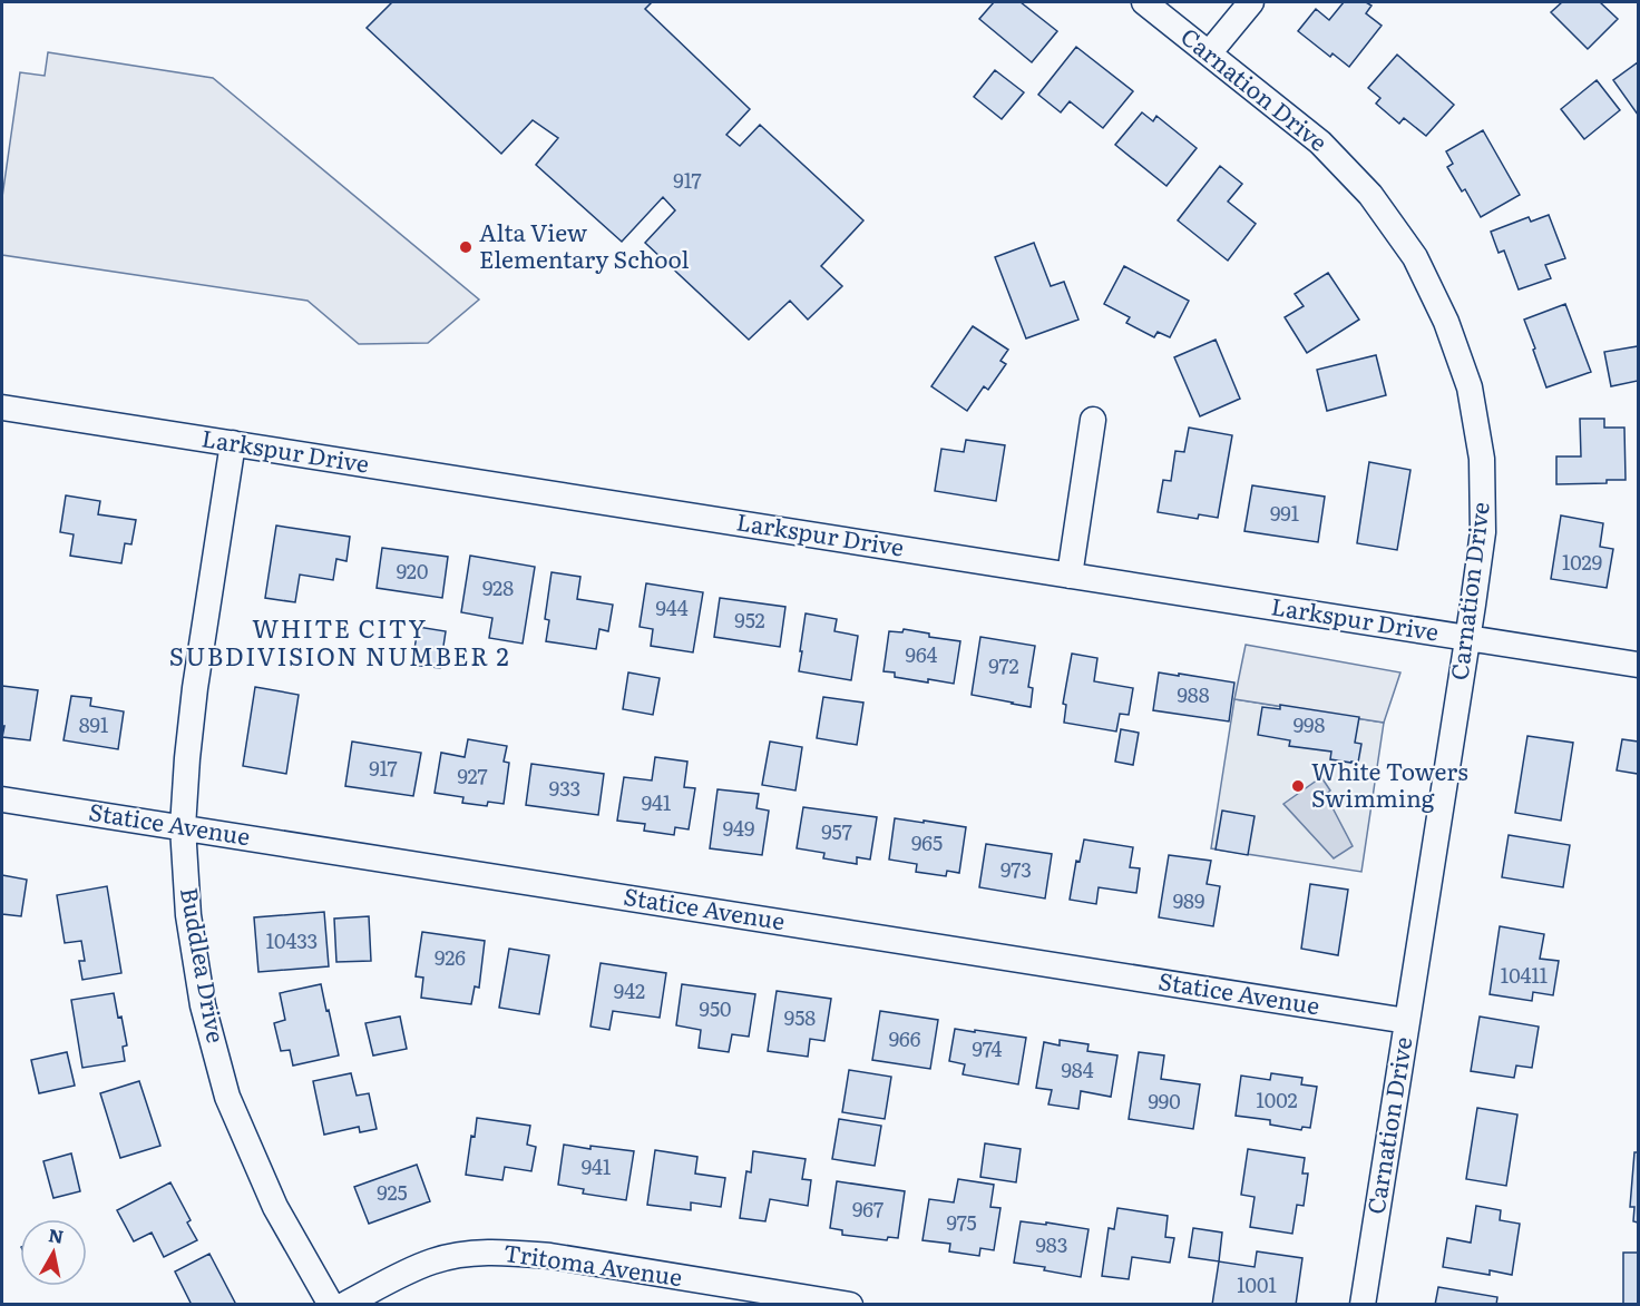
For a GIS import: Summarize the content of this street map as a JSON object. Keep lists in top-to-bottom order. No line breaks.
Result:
{"streets":{"street":["Carnation Drive","Larkspur Drive","Statice Avenue","Buddlea Drive","Tritoma Avenue"]},"crossings":[["Carnation Drive","Larkspur Drive"],["Carnation Drive","Statice Avenue"],["Larkspur Drive","Buddlea Drive"],["Statice Avenue","Buddlea Drive"]],"districts":["WHITE CITY SUBDIVISION NUMBER 2"],"places":["Alta View Elementary School","White Towers Swimming"],"house_numbers":["917","991","1029","920","928","944","952","964","972","988","891","998","917","927","933","941","949","957","965","973","989","10433","926","10411","942","950","958","966","974","984","1002","990","941","925","967","975","983","1001"],"north":"top"}
